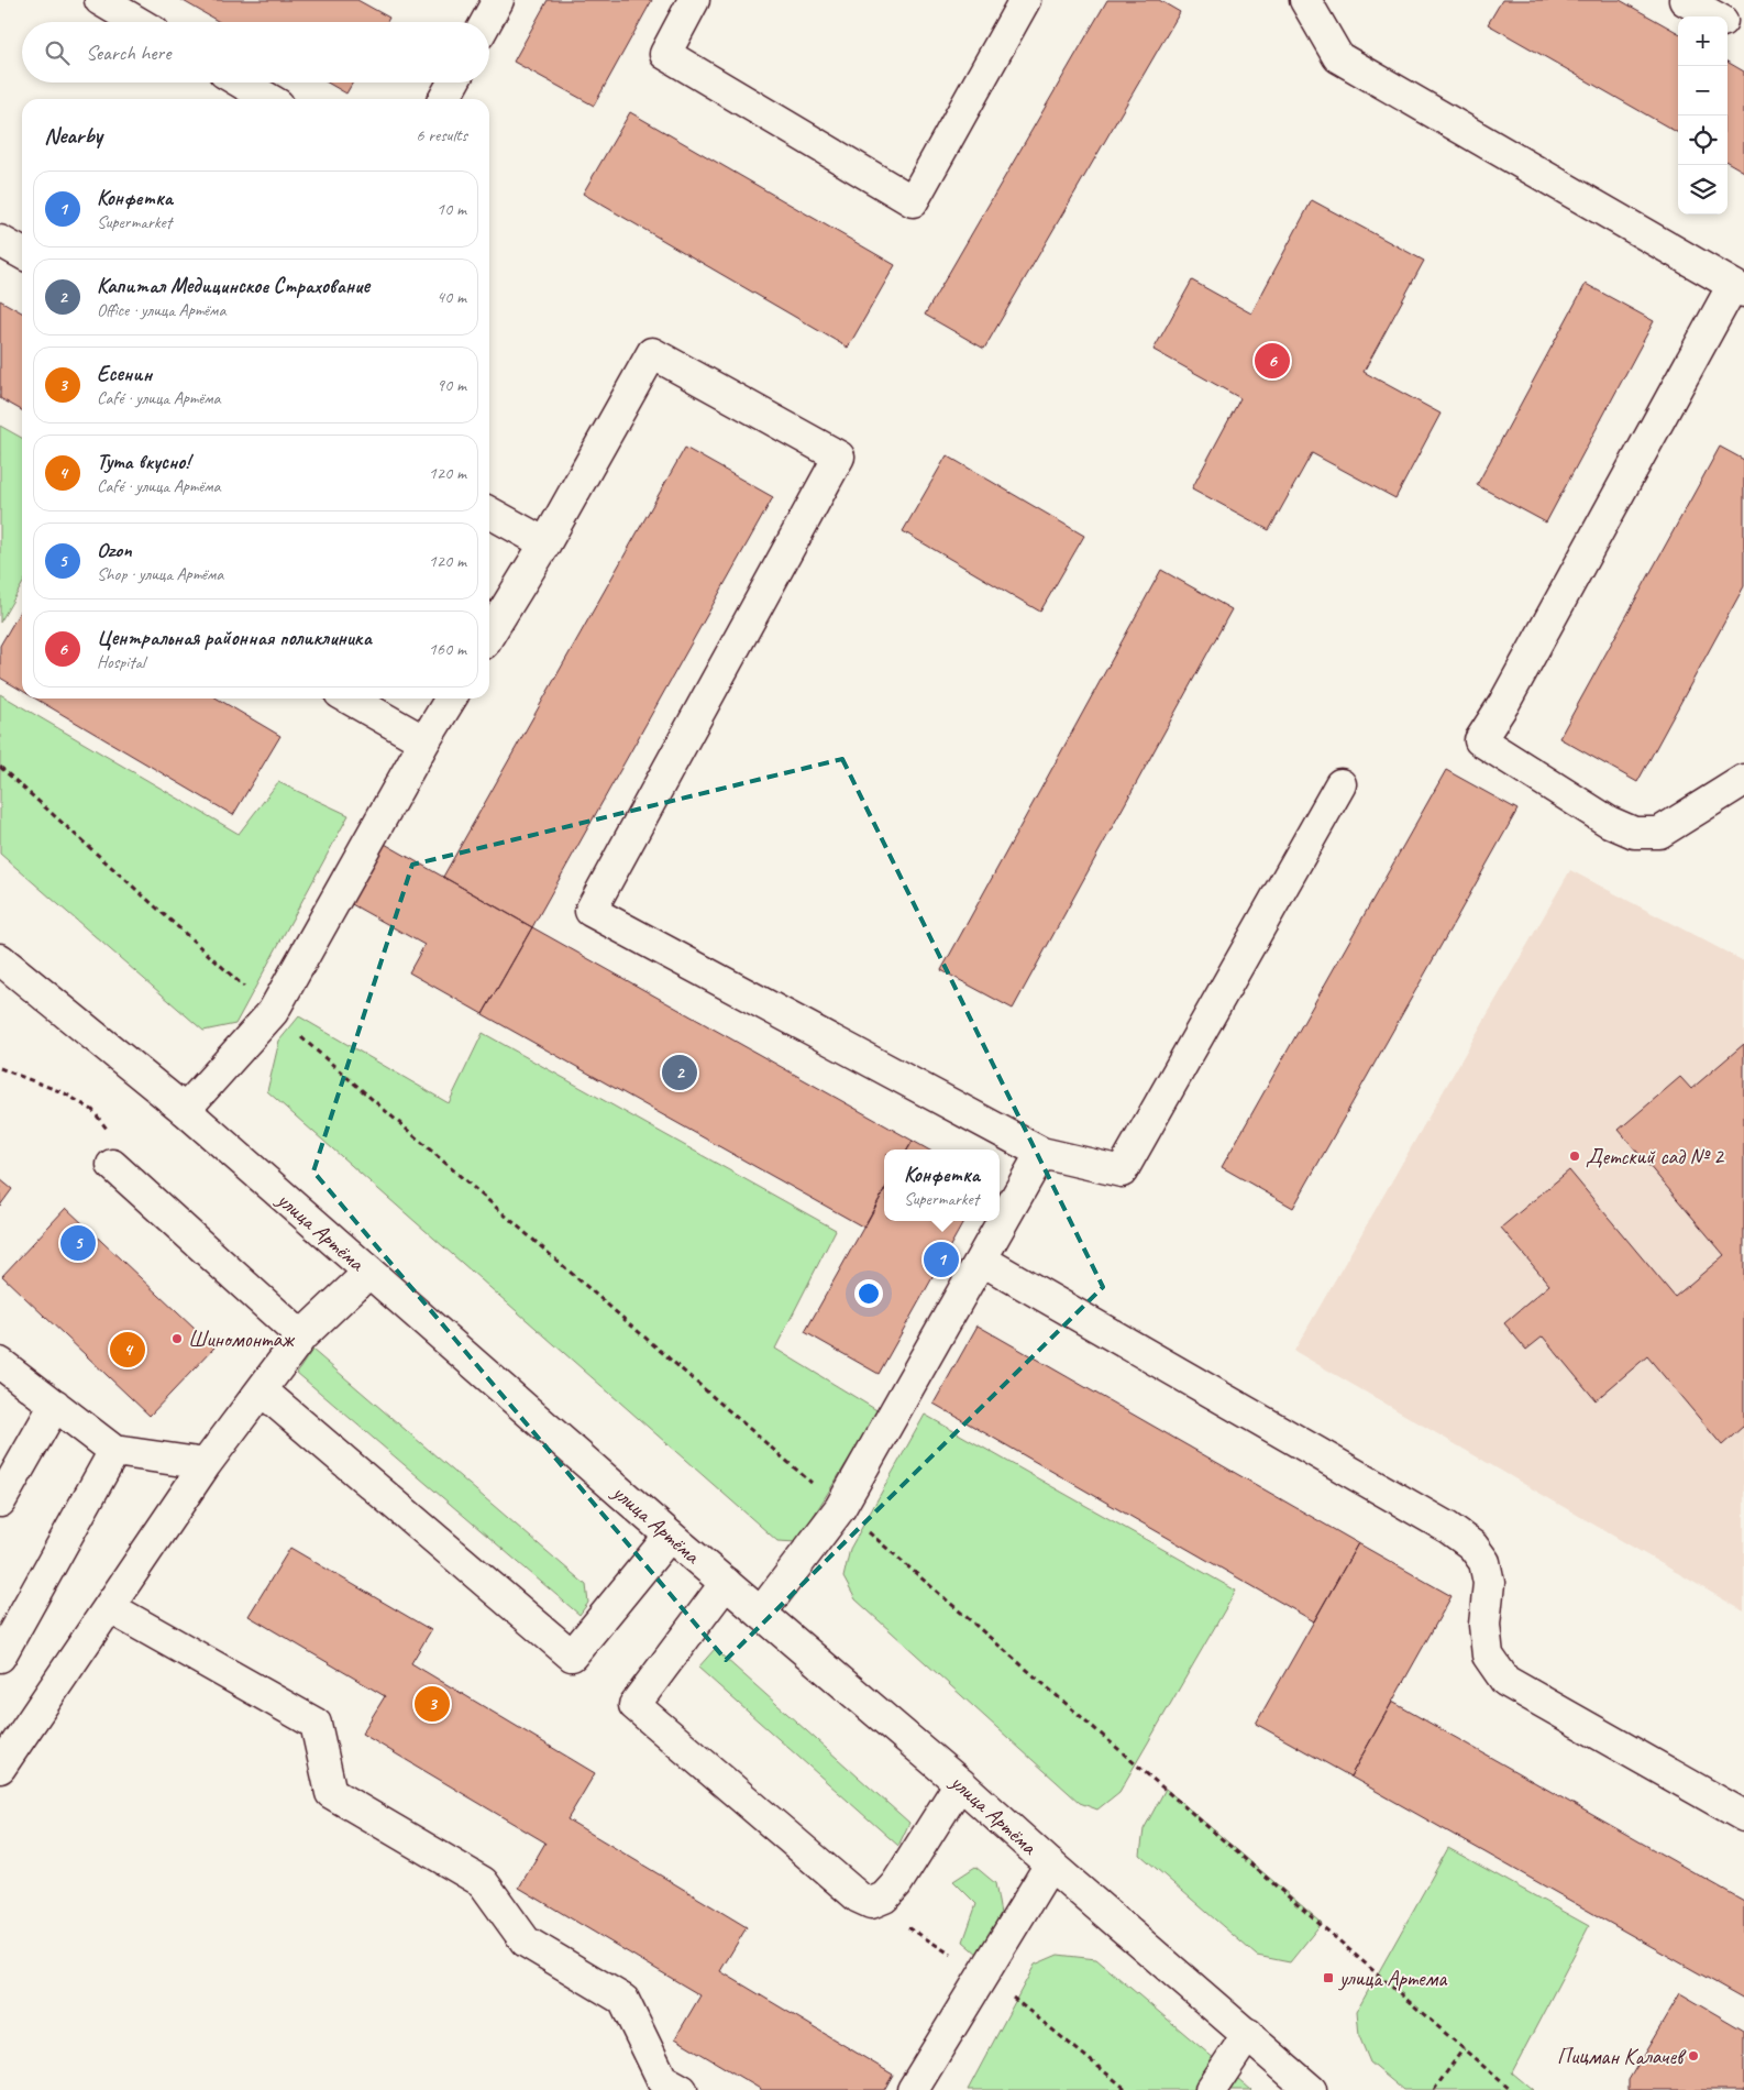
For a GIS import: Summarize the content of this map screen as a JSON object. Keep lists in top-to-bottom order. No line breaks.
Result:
{"streets":{"main road":["улица Артёма"]},"places":{"other":["Детский сад № 2","Шиномонтаж","Пицман Калачев"],"transit":["улица Артема"]},"page":{"map_buttons":["+","−"],"search":"Search here","heading":["Nearby","6 results"],"list":[{"mark":"1","name":"Конфетка","note":"Supermarket","value":"10 m"},{"mark":"2","name":"Капитал Медицинское Страхование","note":"Office · улица Артёма","value":"40 m"},{"mark":"3","name":"Есенин","note":"Café · улица Артёма","value":"90 m"},{"mark":"4","name":"Тута вкусно!","note":"Café · улица Артёма","value":"120 m"},{"mark":"5","name":"Ozon","note":"Shop · улица Артёма","value":"120 m"},{"mark":"6","name":"Центральная районная поликлиника","note":"Hospital","value":"160 m"}],"pins":["6","2","5","1","4","3"],"popup":["Конфетка","Supermarket"]}}
